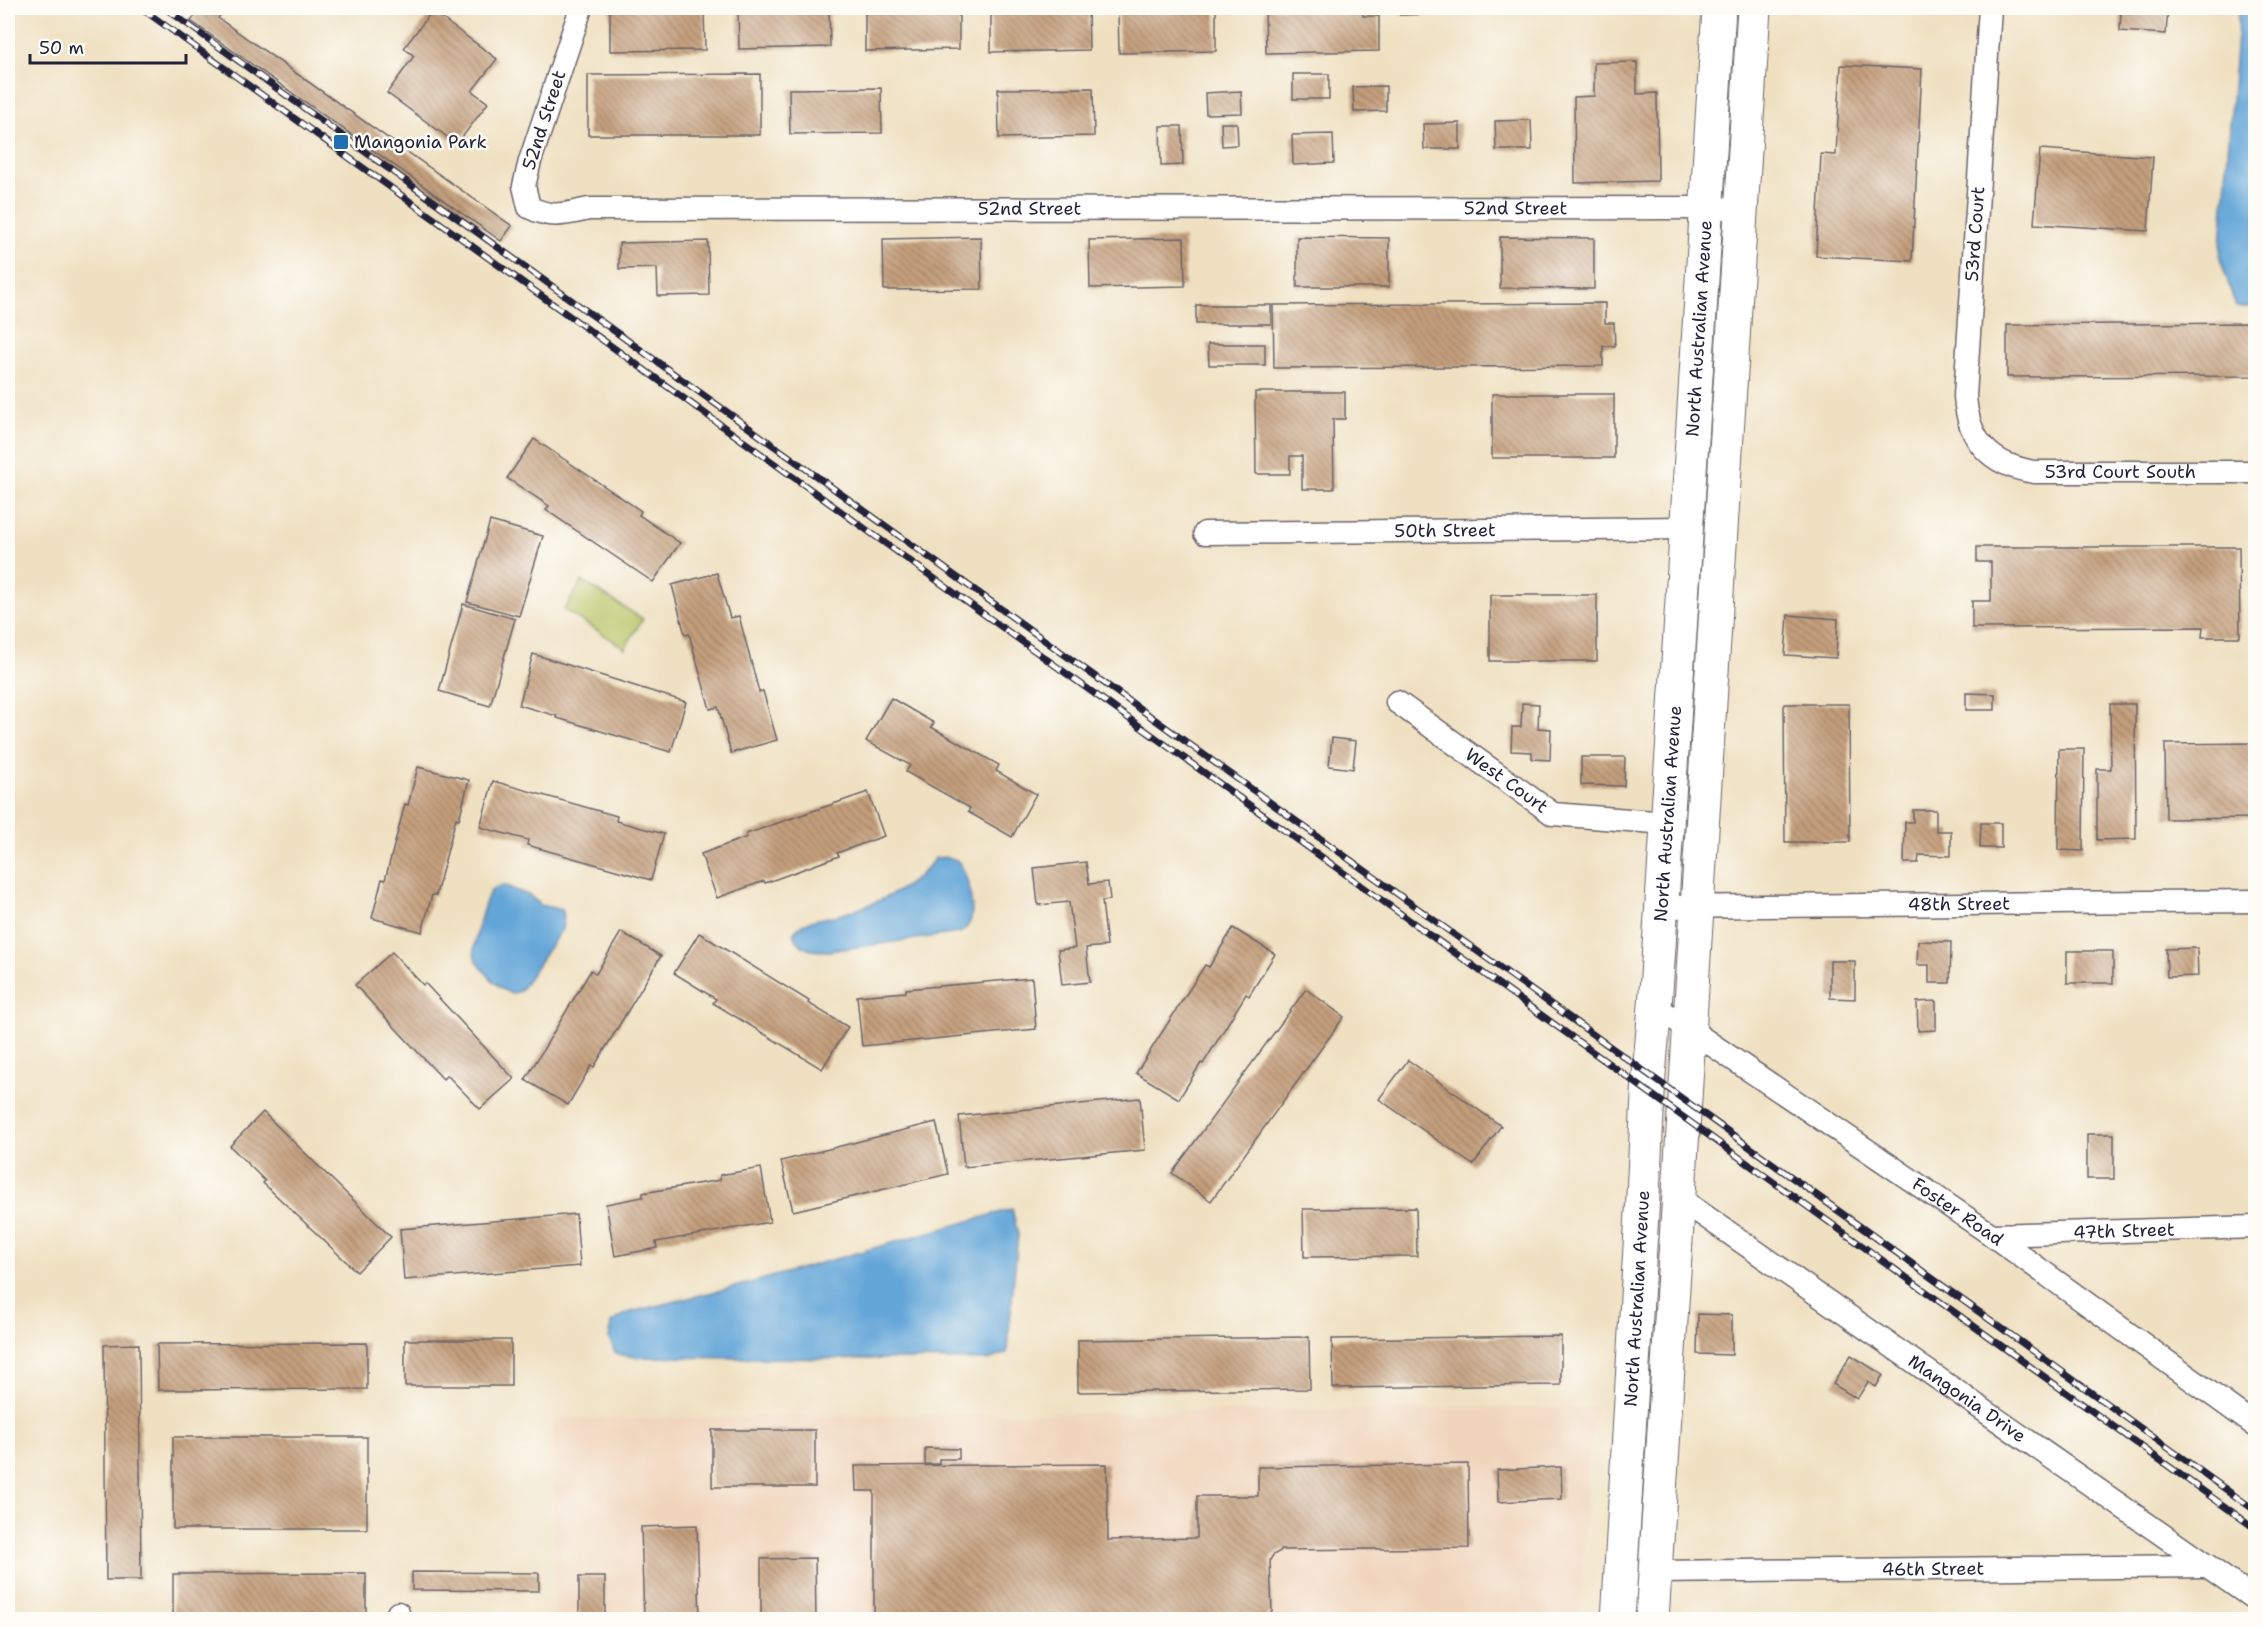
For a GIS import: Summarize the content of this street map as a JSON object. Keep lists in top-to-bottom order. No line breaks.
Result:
{"streets":{"main road":["North Australian Avenue"],"street":["52nd Street","53rd Court","53rd Court South","50th Street","West Court","48th Street","Foster Road","47th Street","Mangonia Drive","46th Street"]},"crossings":[["52nd Street","North Australian Avenue"],["53rd Court","53rd Court South"],["North Australian Avenue","50th Street"],["North Australian Avenue","West Court"],["North Australian Avenue","48th Street"],["North Australian Avenue","Foster Road"],["North Australian Avenue","Mangonia Drive"],["North Australian Avenue","46th Street"],["Foster Road","47th Street"],["Mangonia Drive","46th Street"]],"places":{"transit":["Mangonia Park"]},"scale_bar":"50 m"}
